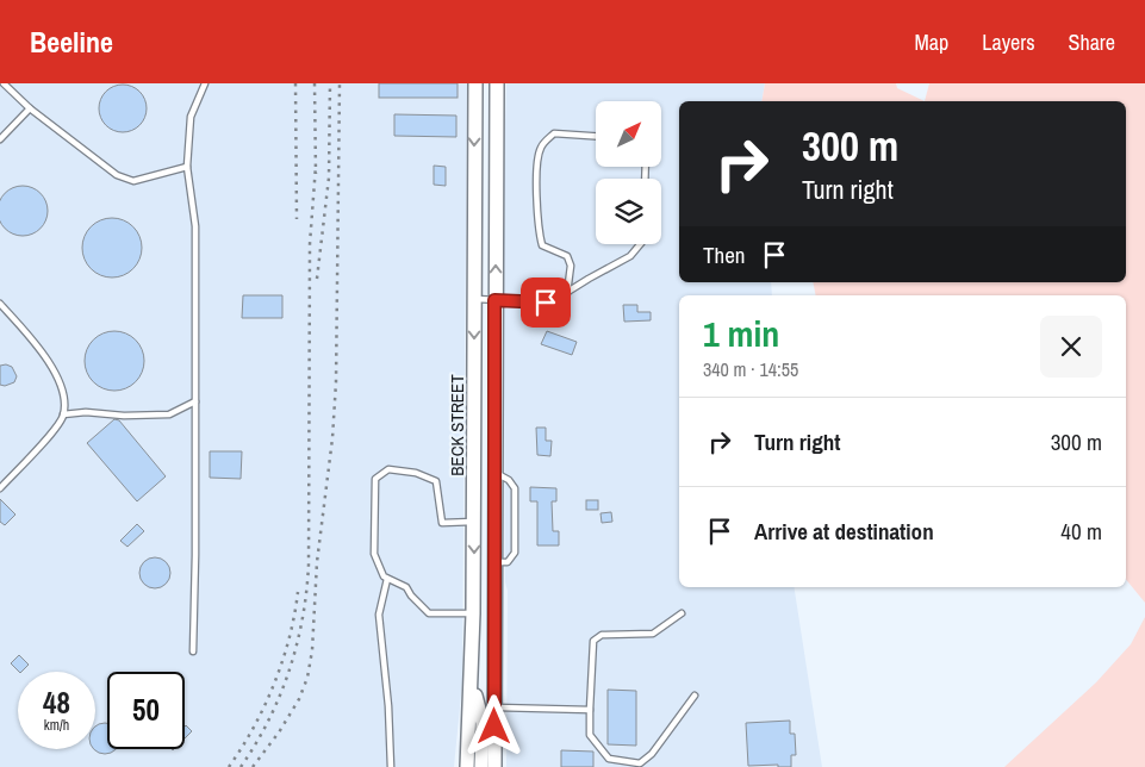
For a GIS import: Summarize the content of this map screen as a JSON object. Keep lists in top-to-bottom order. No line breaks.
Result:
{"streets":{"main road":["BECK STREET"]},"north":"top right","page":{"header":"Beeline","nav":["Map","Layers","Share"],"turn":["300 m","Turn right"],"then":"Then","heading":["1 min","340 m · 14:55"],"list":[{"name":"Turn right","value":"300 m"},{"name":"Arrive at destination","value":"40 m"}],"speed":"48 km/h","limit":"50"}}
